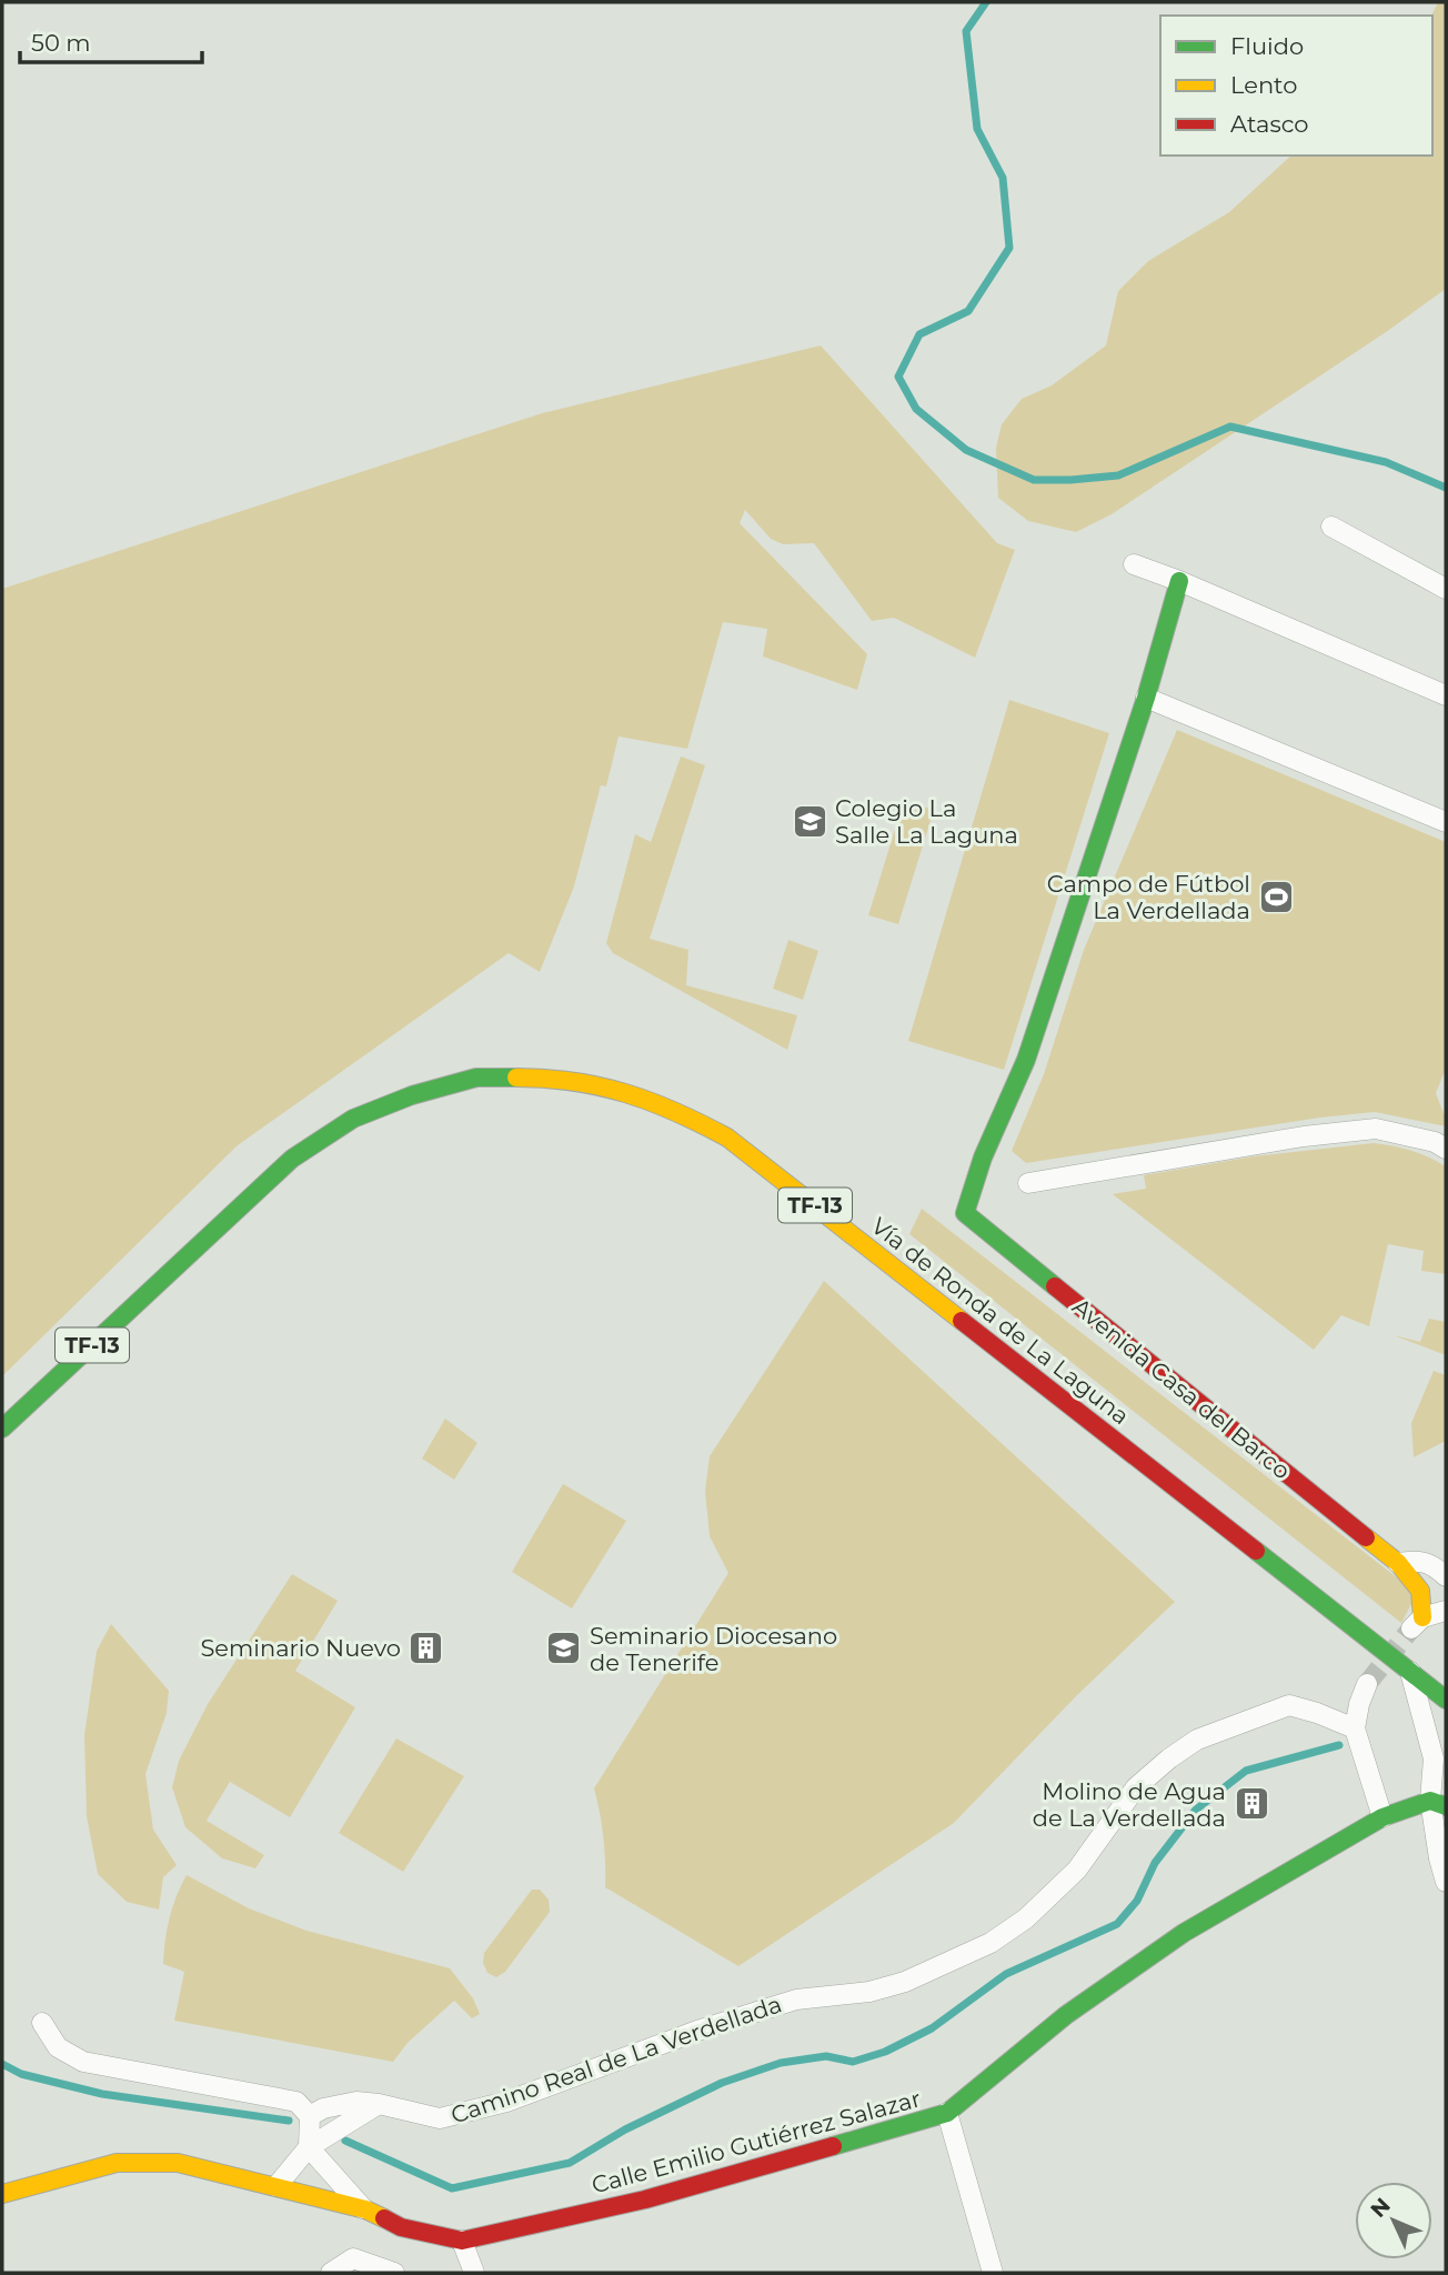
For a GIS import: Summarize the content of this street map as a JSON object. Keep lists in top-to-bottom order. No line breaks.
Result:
{"streets":{"street":["TF-13","Vía de Ronda de La Laguna","Avenida Casa del Barco","Camino Real de La Verdellada","Calle Emilio Gutiérrez Salazar"]},"places":{"school or university":["Colegio La Salle La Laguna","Seminario Diocesano de Tenerife"],"sports":["Campo de Fútbol La Verdellada"],"building":["Seminario Nuevo","Molino de Agua de La Verdellada"]},"legend":["Fluido","Lento","Atasco"],"scale_bar":"50 m","north":"top left"}
